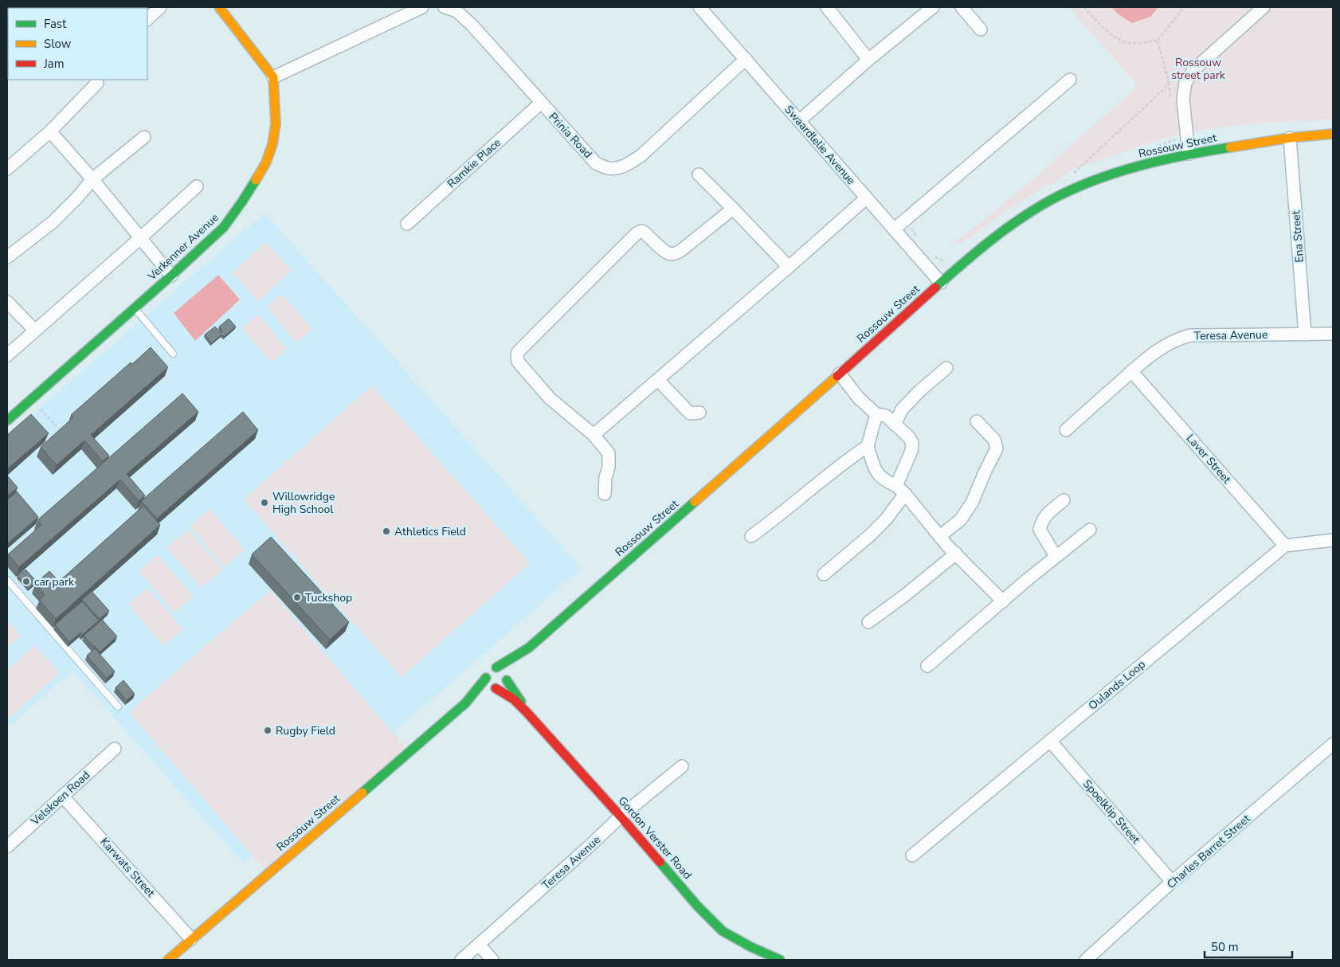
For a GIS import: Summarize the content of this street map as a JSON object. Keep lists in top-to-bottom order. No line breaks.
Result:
{"streets":{"main road":["Rossouw Street","Verkenner Avenue","Gordon Verster Road"],"street":["Prinia Road","Swaardlelie Avenue","Ramkie Place","Ena Street","Teresa Avenue","Laver Street","Oulands Loop","Velskoen Road","Spoelklip Street","Charles Barret Street","Karwats Street"]},"crossings":[["Prinia Road","Swaardlelie Avenue"],["Prinia Road","Ramkie Place"],["Swaardlelie Avenue","Rossouw Street"],["Rossouw Street","Ena Street"],["Rossouw Street","Gordon Verster Road"],["Rossouw Street","Karwats Street"],["Ena Street","Teresa Avenue"],["Teresa Avenue","Laver Street"],["Teresa Avenue","Gordon Verster Road"],["Laver Street","Oulands Loop"],["Oulands Loop","Spoelklip Street"],["Velskoen Road","Karwats Street"],["Spoelklip Street","Charles Barret Street"]],"parks":["Rossouw street park"],"places":["Willowridge High School","Athletics Field","car park","Tuckshop","Rugby Field"],"legend":["Fast","Slow","Jam"],"scale_bar":"50 m"}
